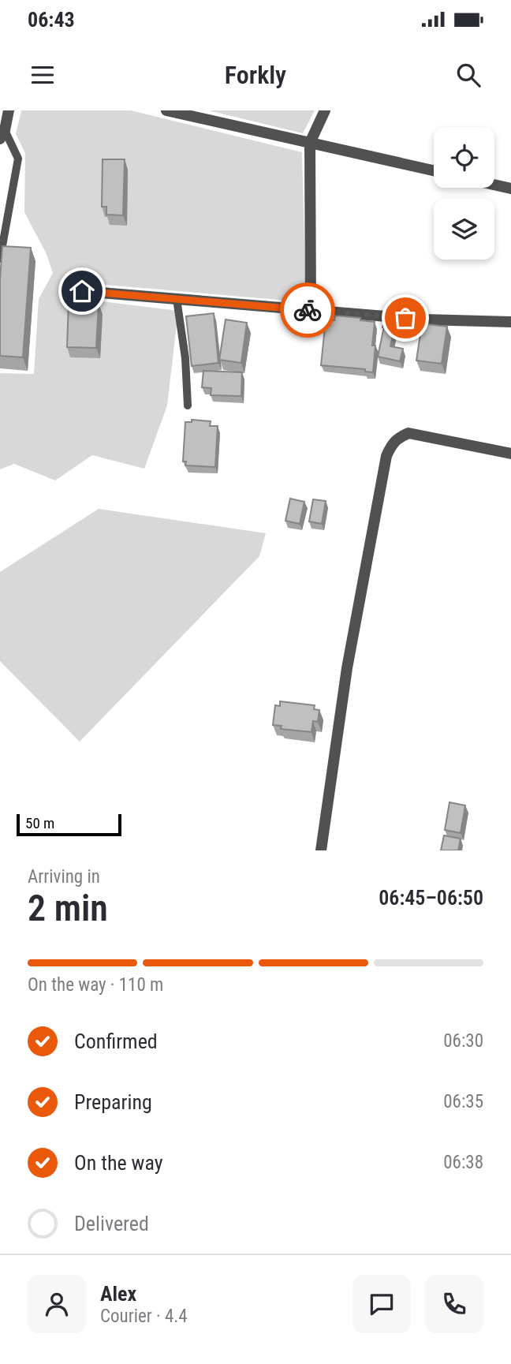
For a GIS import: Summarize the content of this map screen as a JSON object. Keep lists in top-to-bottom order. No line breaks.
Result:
{"scale_bar":"50 m","page":{"status":"06:43","header":"Forkly","scale":"50 m","heading":["2 min","Arriving in","06:45–06:50"],"panel":["Alex","Courier · 4.4"],"bar":"On the way · 110 m","list":[["Confirmed","06:30"],["Preparing","06:35"],["On the way","06:38"],"Delivered"]}}
